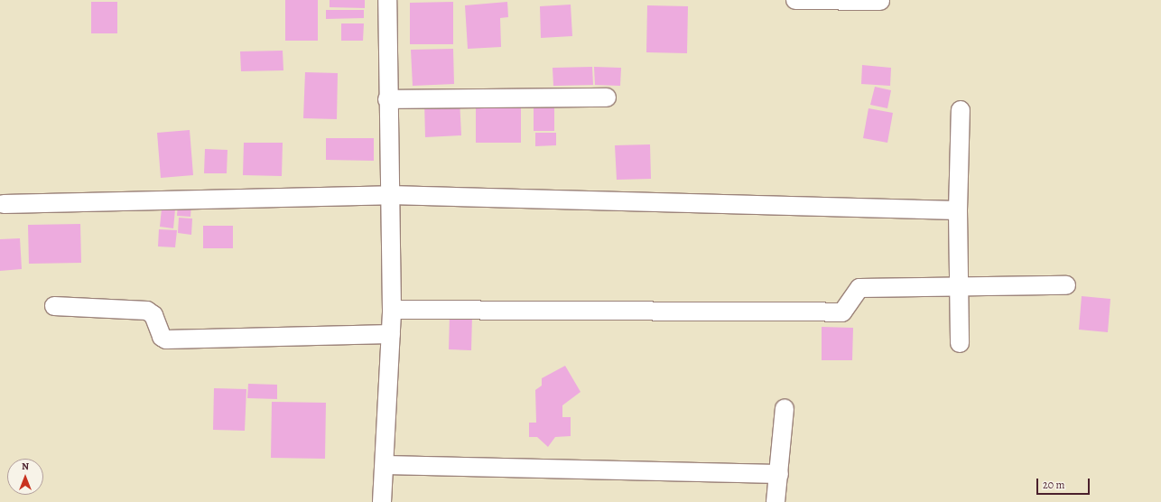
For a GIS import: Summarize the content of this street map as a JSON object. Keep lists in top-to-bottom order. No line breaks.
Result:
{"scale_bar":"20 m","north":"top"}
